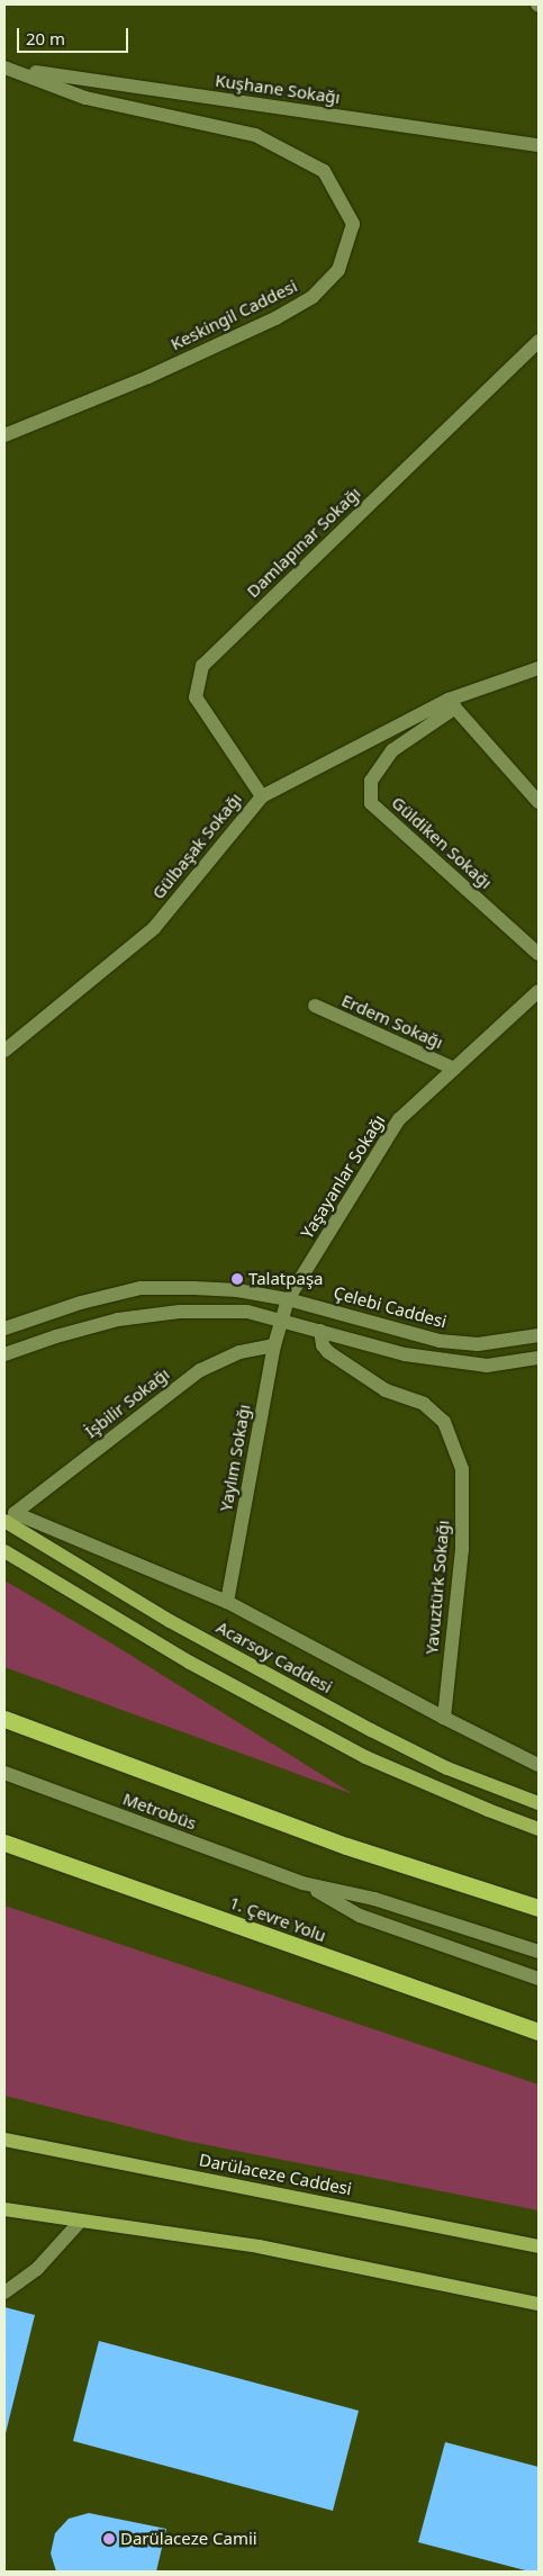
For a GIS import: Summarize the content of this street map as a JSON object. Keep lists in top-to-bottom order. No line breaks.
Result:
{"streets":{"highway":["1. Çevre Yolu"],"main road":["Acarsoy Caddesi","Darülaceze Caddesi"],"street":["Kuşhane Sokağı","Keskingil Caddesi","Damlapınar Sokağı","Güldiken Sokağı","Gülbaşak Sokağı","Erdem Sokağı","Yaşayanlar Sokağı","Çelebi Caddesi","İşbilir Sokağı","Yaylım Sokağı","Yavuztürk Sokağı","Metrobüs"]},"crossings":[["Kuşhane Sokağı","Keskingil Caddesi"],["Damlapınar Sokağı","Gülbaşak Sokağı"],["Güldiken Sokağı","Gülbaşak Sokağı"],["Erdem Sokağı","Yaşayanlar Sokağı"],["Yaşayanlar Sokağı","Çelebi Caddesi"],["Yaşayanlar Sokağı","Yaylım Sokağı"],["İşbilir Sokağı","Yaylım Sokağı"],["İşbilir Sokağı","Acarsoy Caddesi"]],"places":["Talatpaşa","Darülaceze Camii"],"scale_bar":"20 m"}
